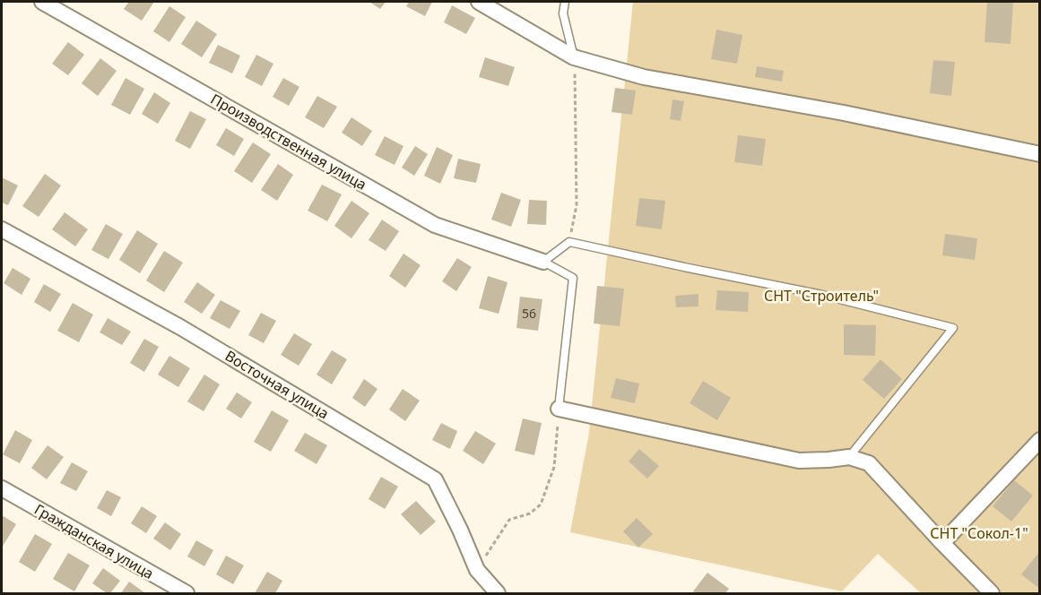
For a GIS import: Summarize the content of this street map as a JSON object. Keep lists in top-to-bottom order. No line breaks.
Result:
{"streets":{"street":["Производственная улица","Восточная улица","Гражданская улица"]},"parks":["СНТ \"Строитель\"","СНТ \"Сокол-1\""],"house_numbers":["56"]}
